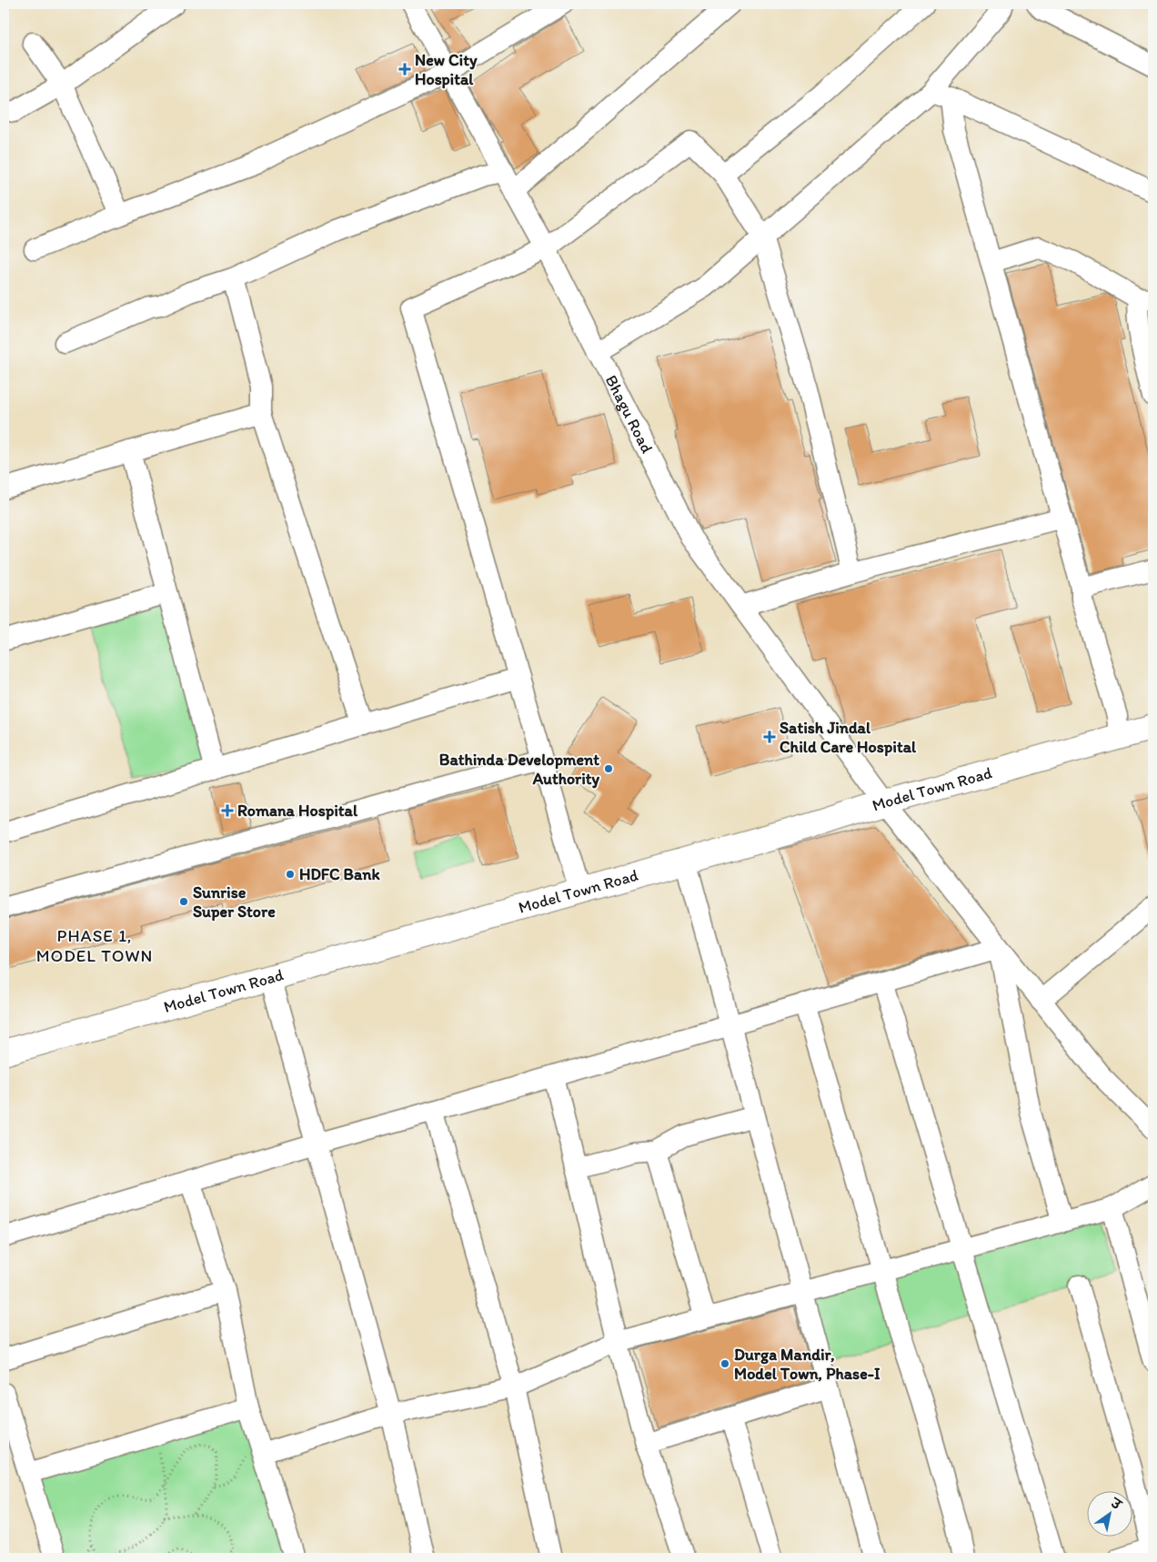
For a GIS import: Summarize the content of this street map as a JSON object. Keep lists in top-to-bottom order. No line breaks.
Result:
{"streets":{"main road":["Model Town Road"],"street":["Bhagu Road"]},"crossings":[["Bhagu Road","Model Town Road"]],"districts":["PHASE 1, MODEL TOWN"],"places":{"health":["New City Hospital","Satish Jindal Child Care Hospital","Romana Hospital"],"other":["Bathinda Development Authority","HDFC Bank","Sunrise Super Store","Durga Mandir, Model Town, Phase-I"]},"north":"top right"}
